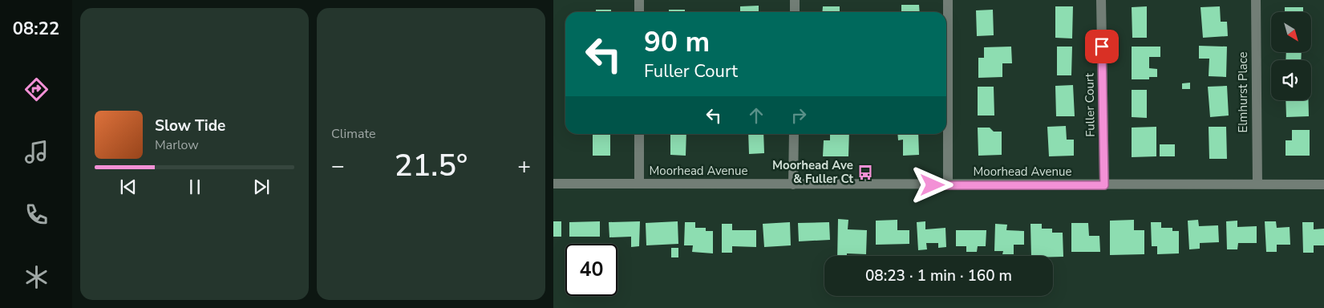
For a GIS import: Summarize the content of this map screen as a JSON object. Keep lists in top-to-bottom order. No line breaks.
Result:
{"streets":{"street":["Elmhurst Place","Fuller Court","Moorhead Avenue"]},"crossings":[["Elmhurst Place","Moorhead Avenue"],["Fuller Court","Moorhead Avenue"]],"places":{"bus stop":["Moorhead Ave & Fuller Ct"]},"north":"bottom right","page":{"tabs":"08:22","tile":"Climate","turn":["90 m","Fuller Court"],"song":["Slow Tide","Marlow"],"heat":["−","21.5°","+"],"limit":"40","trip":"08:23 · 1 min · 160 m"}}
